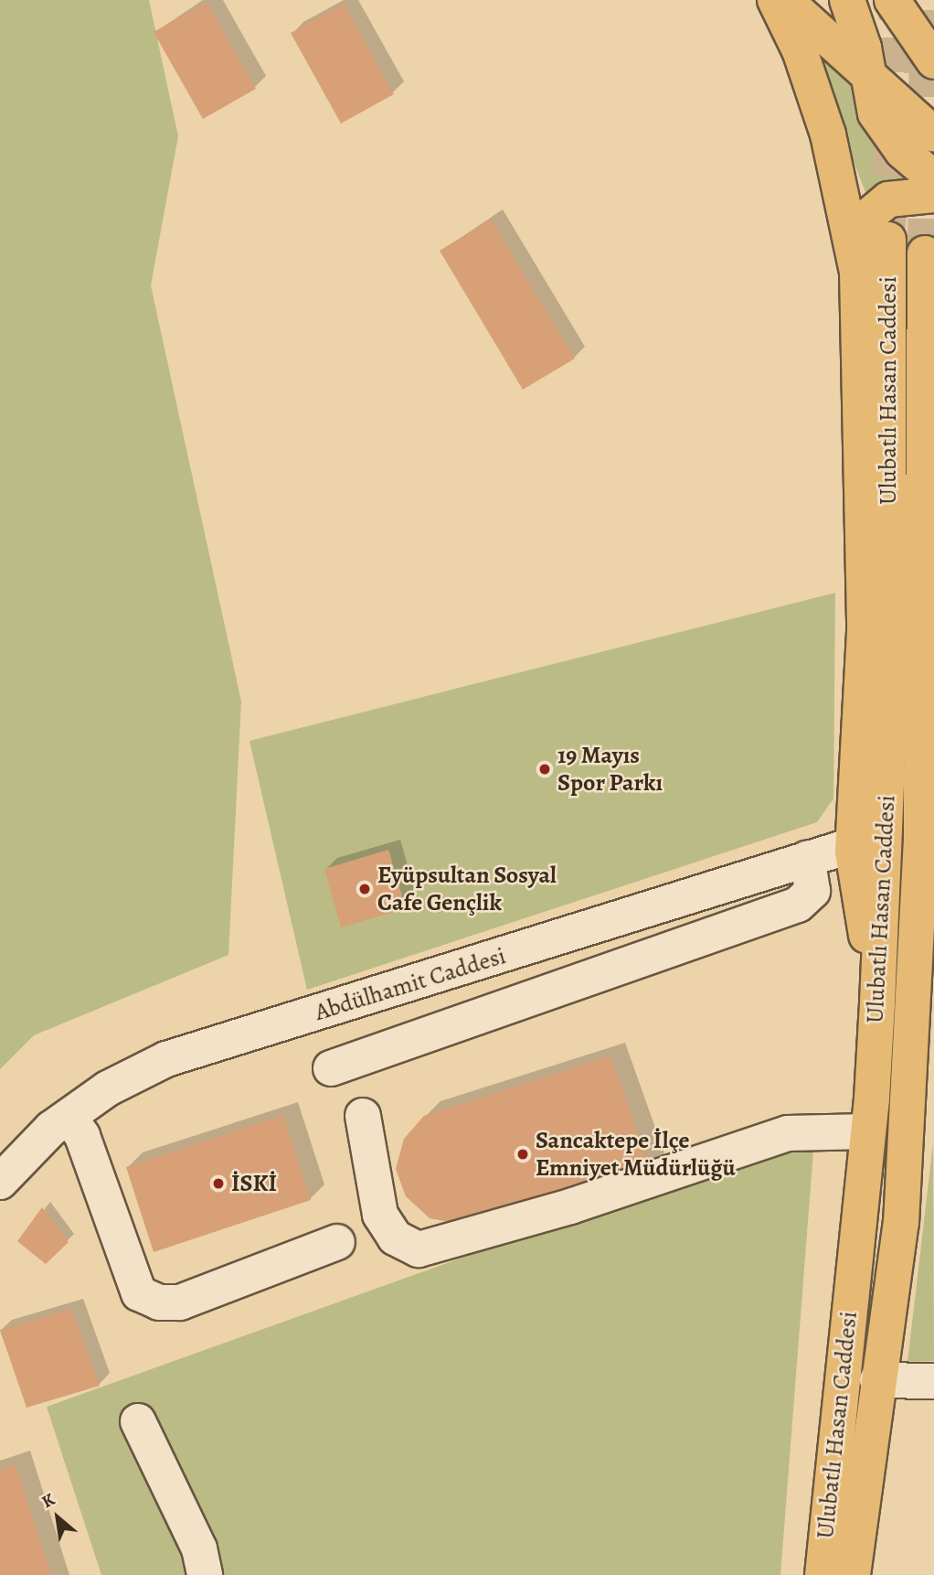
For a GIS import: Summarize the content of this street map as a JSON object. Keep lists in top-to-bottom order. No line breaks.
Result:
{"streets":{"main road":["Ulubatlı Hasan Caddesi"],"street":["Abdülhamit Caddesi"]},"places":["19 Mayıs Spor Parkı","Eyüpsultan Sosyal Cafe Gençlik","Sancaktepe İlçe Emniyet Müdürlüğü","İSKİ"],"north":"top left"}
